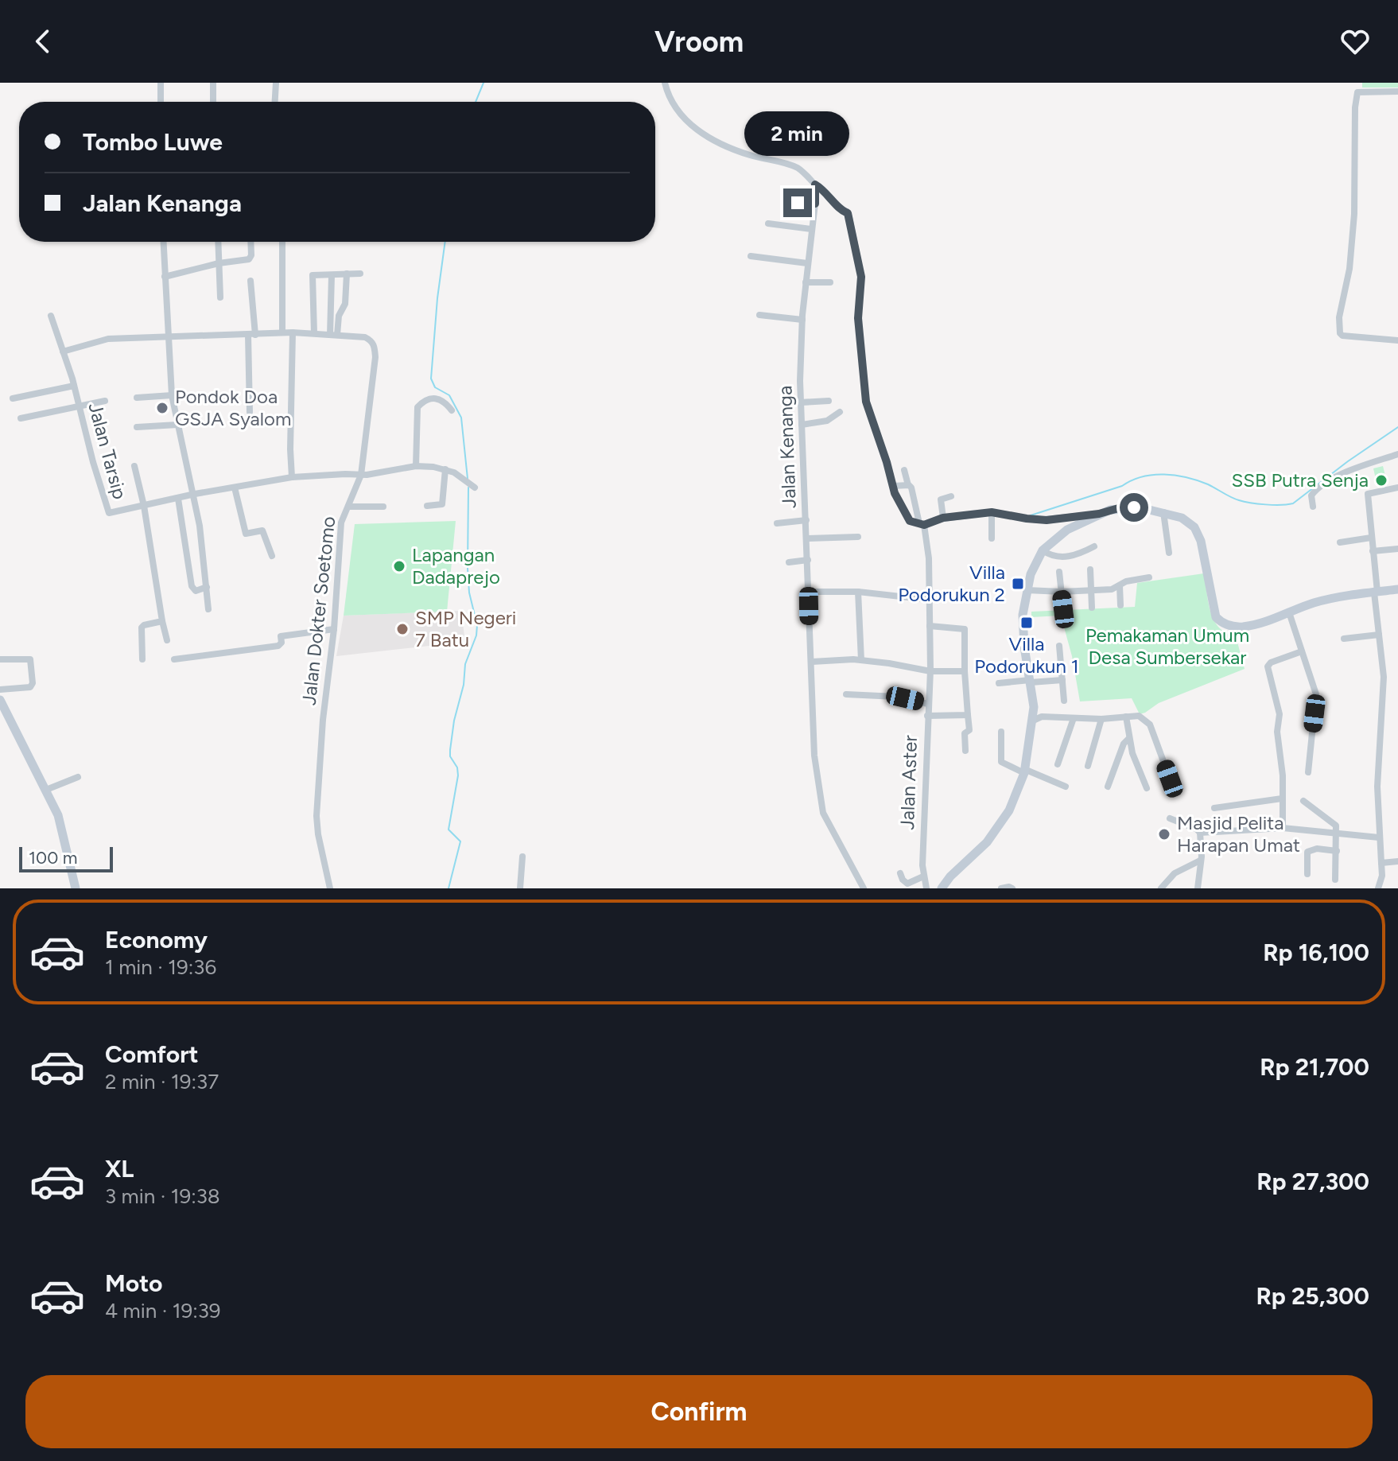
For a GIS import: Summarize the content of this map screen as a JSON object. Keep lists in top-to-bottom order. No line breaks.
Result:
{"streets":{"street":["Jalan Kenanga","Jalan Tarsip","Jalan Dokter Soetomo","Jalan Aster"]},"crossings":[["Jalan Tarsip","Jalan Dokter Soetomo"]],"parks":["Pemakaman Umum Desa Sumbersekar"],"places":{"other":["Pondok Doa GSJA Syalom","SSB Putra Senja","Lapangan Dadaprejo","SMP Negeri 7 Batu","Masjid Pelita Harapan Umat"],"transit":["Villa Podorukun 2","Villa Podorukun 1"]},"scale_bar":"100 m","page":{"header":"Vroom","banner":["Tombo Luwe","Jalan Kenanga"],"bubble":"2 min","scale":"100 m","list":[{"name":"Economy","note":"1 min · 19:36","value":"Rp 16,100"},{"name":"Comfort","note":"2 min · 19:37","value":"Rp 21,700"},{"name":"XL","note":"3 min · 19:38","value":"Rp 27,300"},{"name":"Moto","note":"4 min · 19:39","value":"Rp 25,300"}],"buttons":"Confirm"}}
